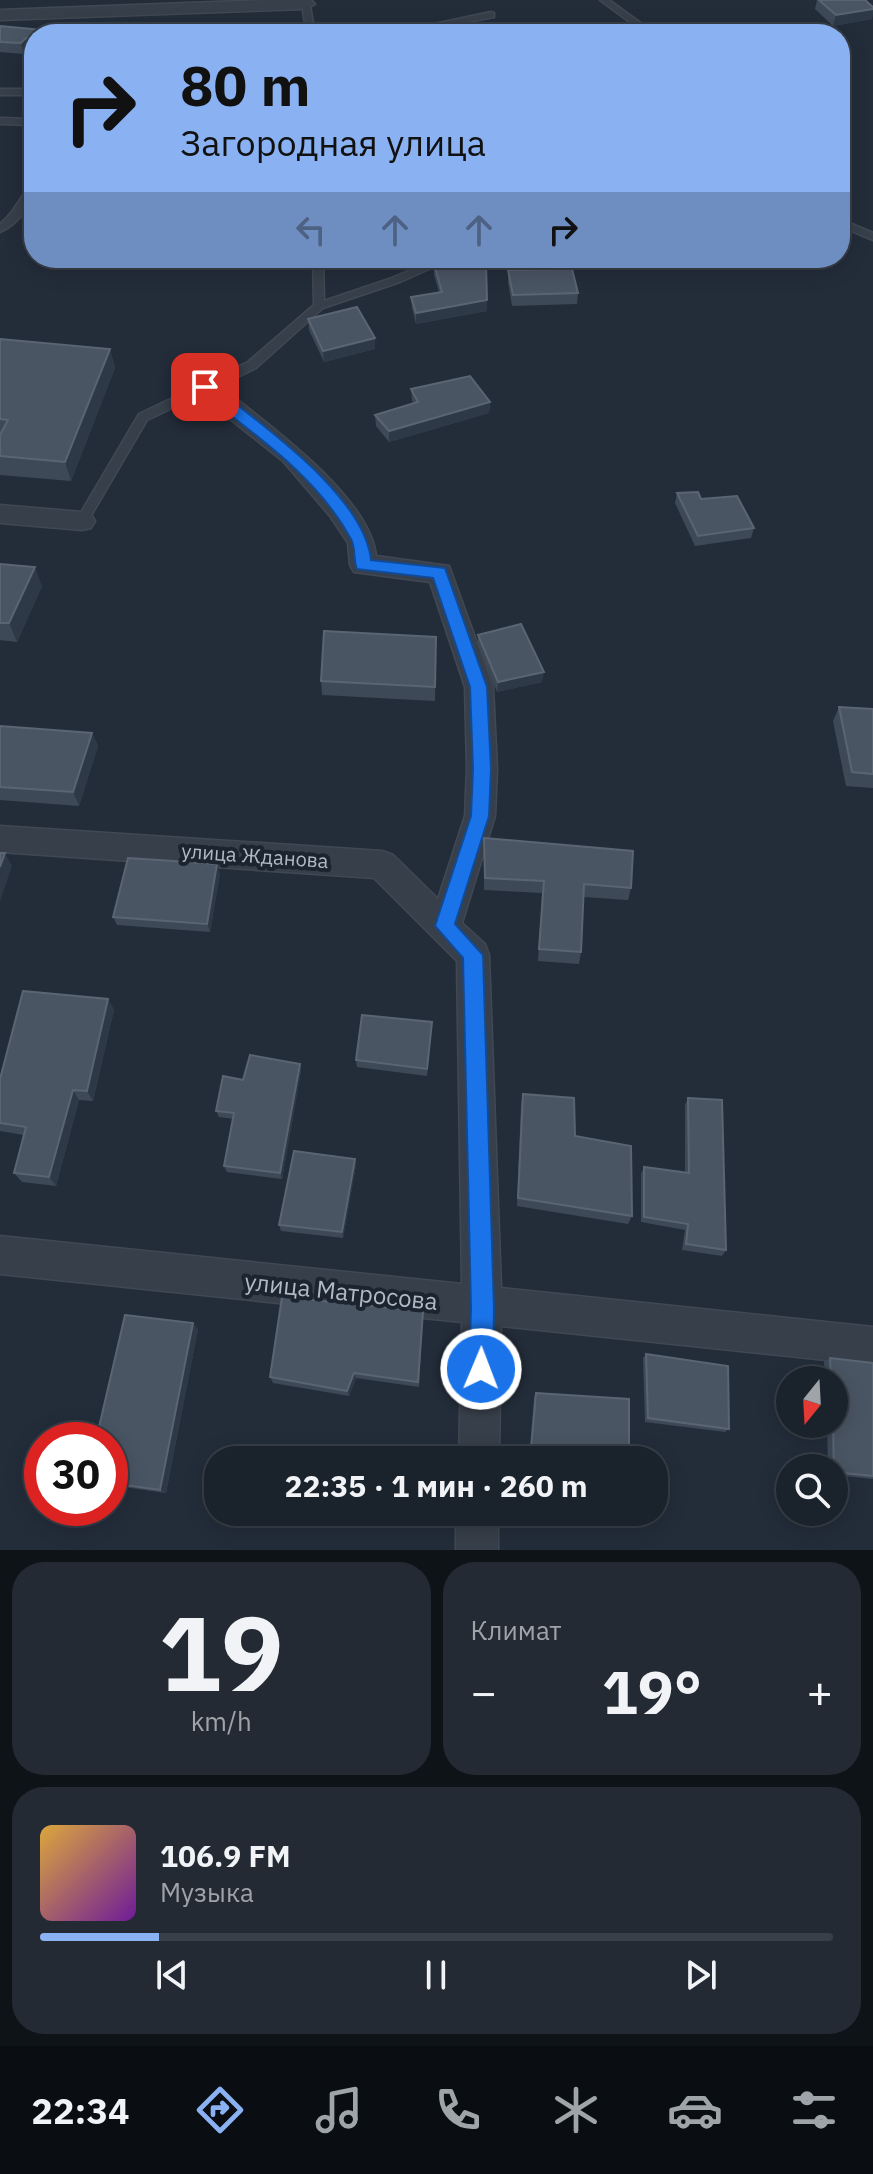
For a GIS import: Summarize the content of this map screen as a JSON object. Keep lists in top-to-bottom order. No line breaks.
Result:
{"streets":{"street":["улица Жданова","улица Матросова"]},"crossings":[["улица Жданова","улица Матросова"]],"north":"bottom","page":{"turn":["80 m","Загородная улица"],"limit":"30","trip":"22:35 · 1 мин · 260 m","tile":[["19","km/h"],"Климат"],"heat":["−","19°","+"],"song":["106.9 FM","Музыка"],"tabs":"22:34"}}
